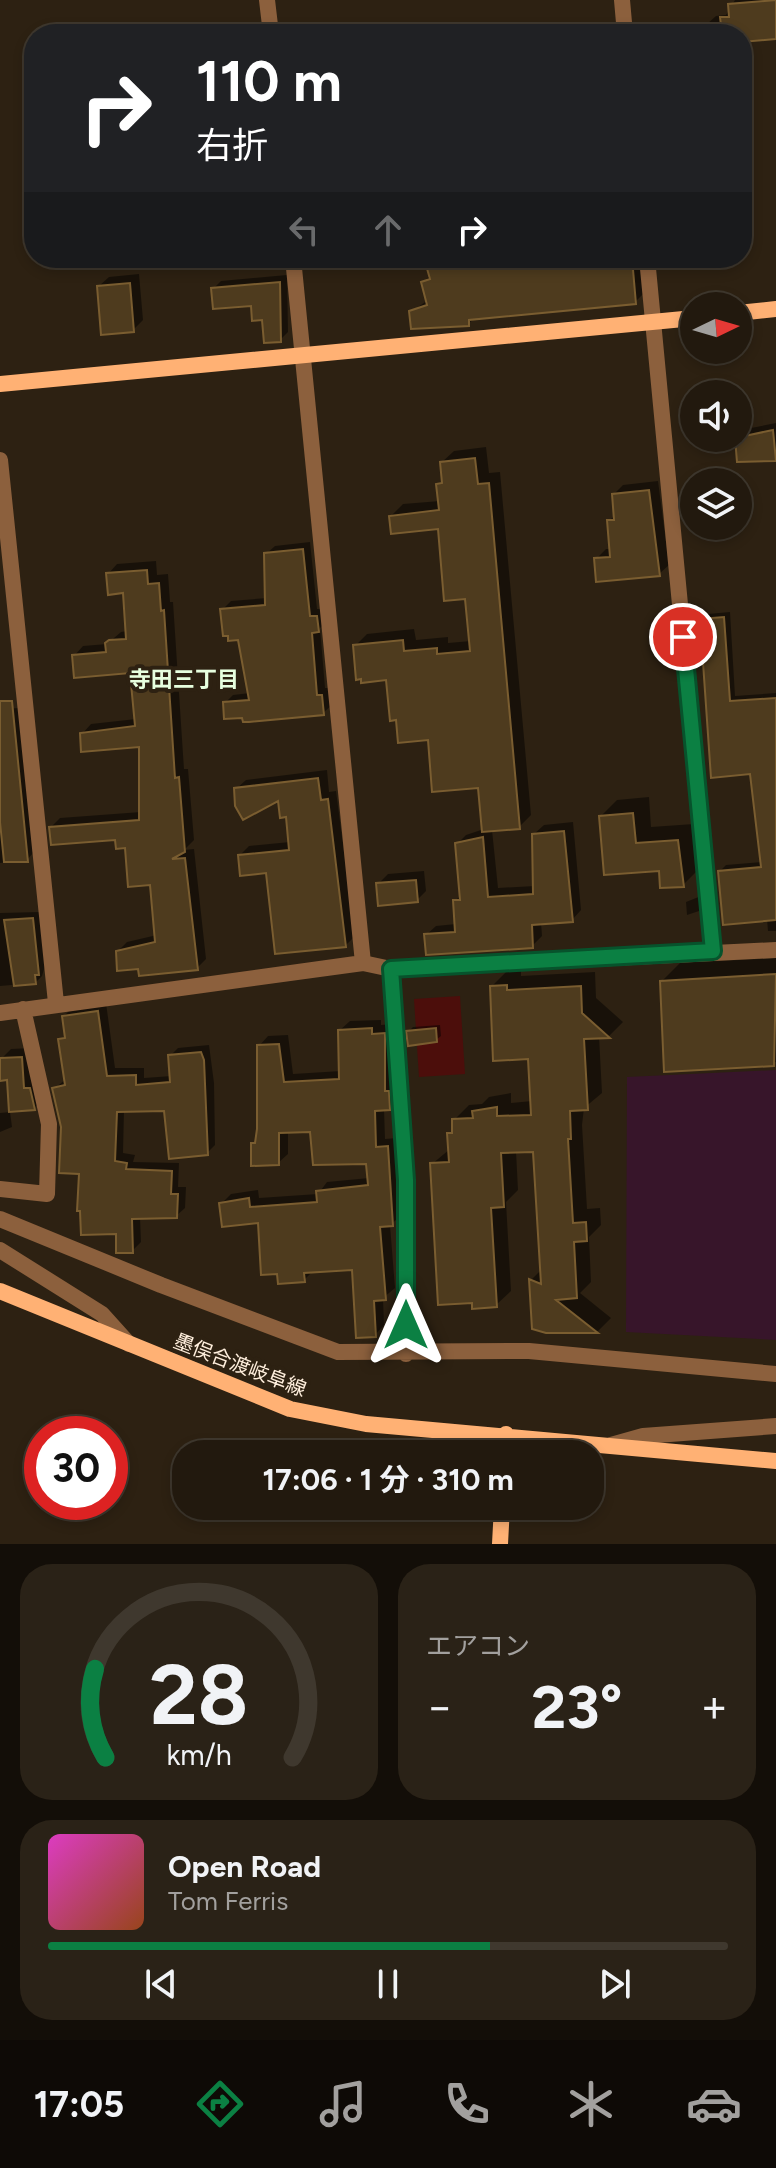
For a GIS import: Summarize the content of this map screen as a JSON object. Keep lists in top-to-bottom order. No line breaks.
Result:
{"streets":{"street":["墨俣合渡岐阜線"]},"districts":["寺田三丁目"],"north":"right","page":{"turn":["110 m","右折"],"limit":"30","trip":"17:06 · 1 分 · 310 m","tile":"エアコン","heat":["−","23°","+"],"song":["Open Road","Tom Ferris"],"tabs":"17:05","gauge":["28","km/h"]}}
